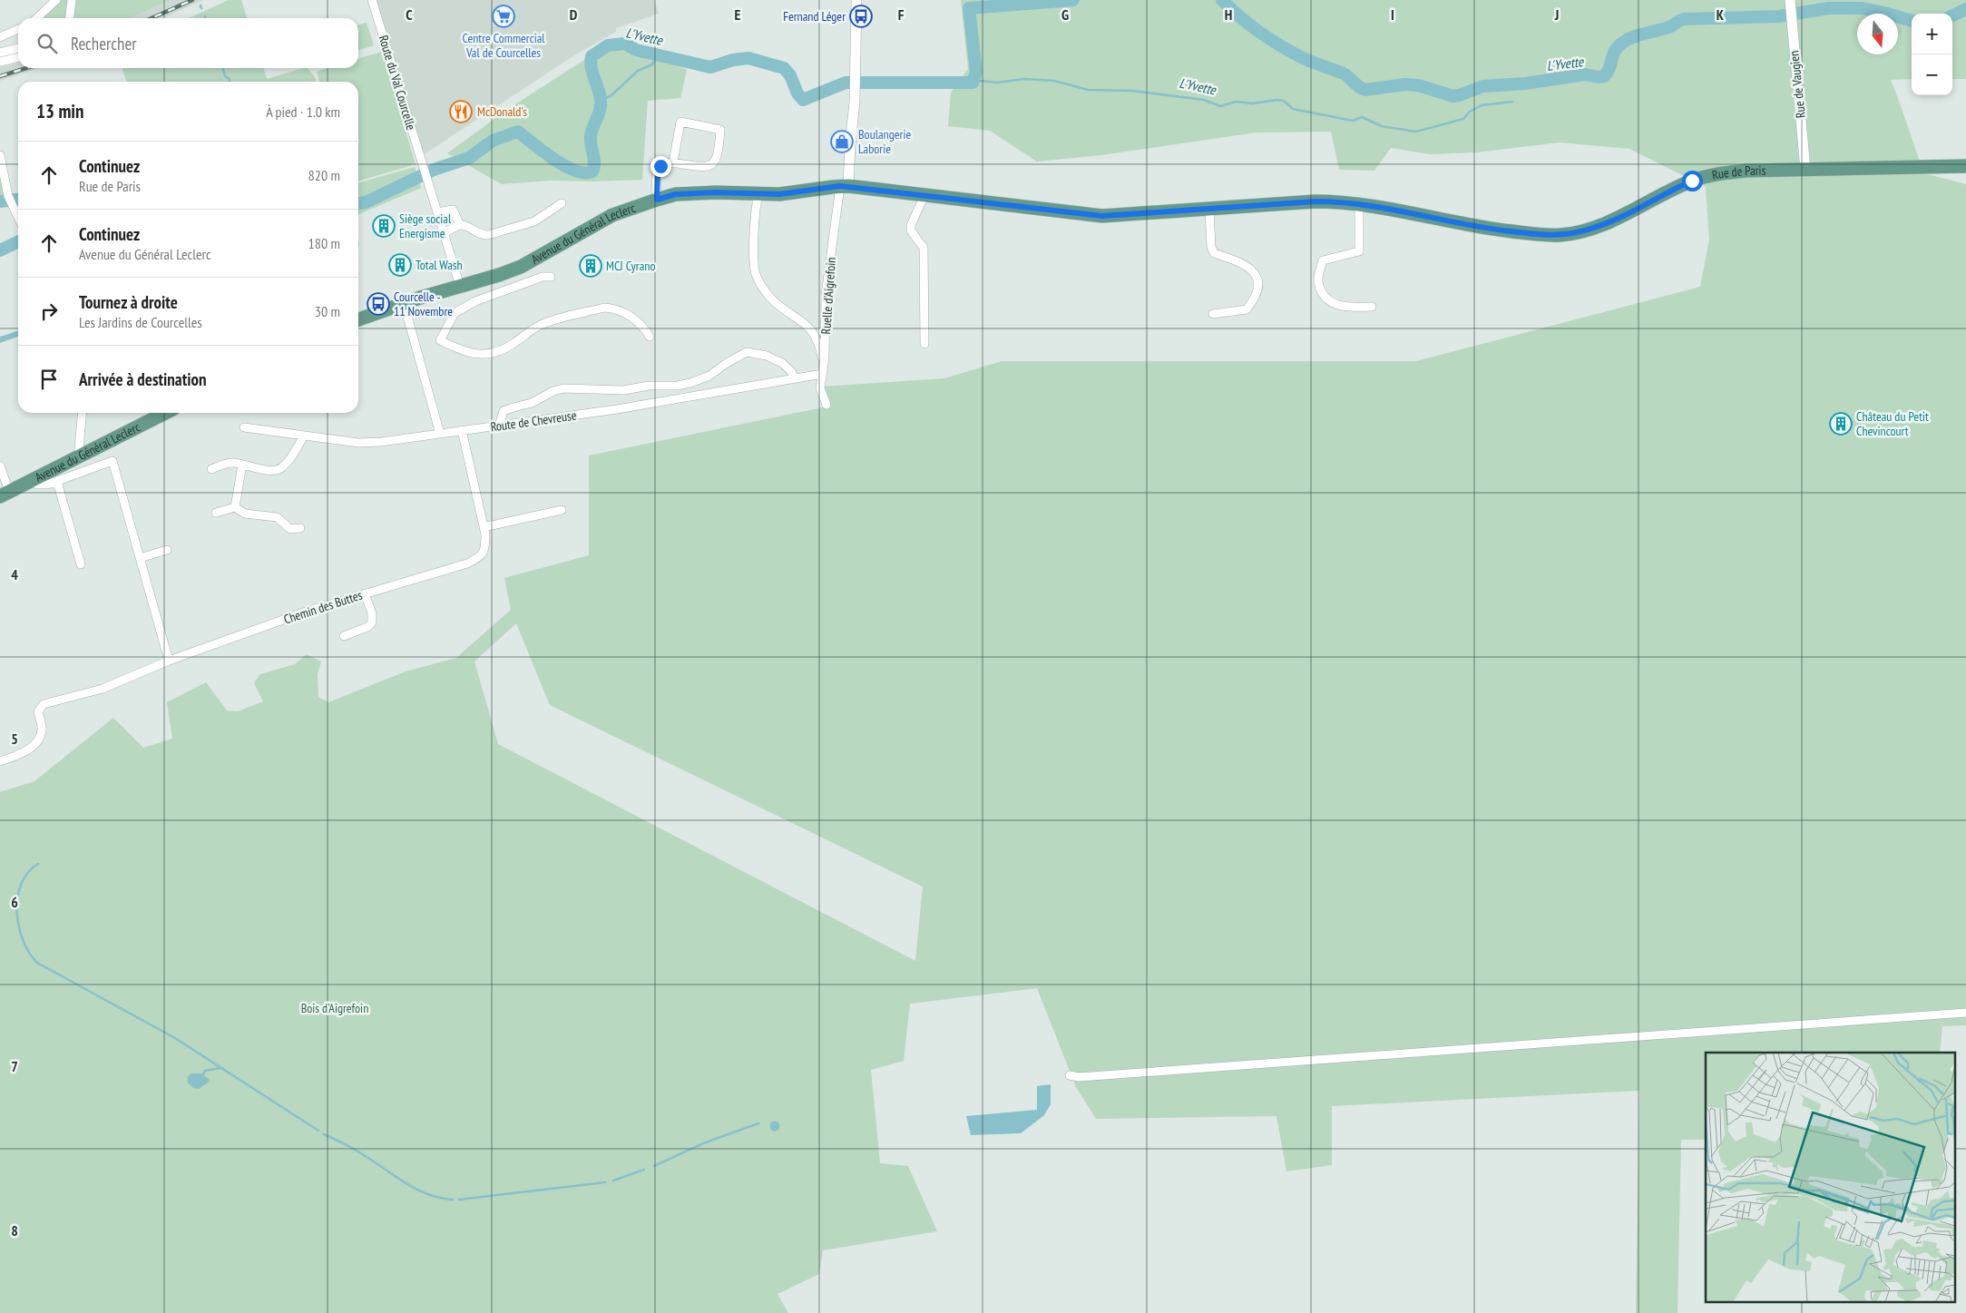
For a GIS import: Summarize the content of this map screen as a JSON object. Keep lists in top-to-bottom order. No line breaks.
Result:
{"streets":{"main road":["Rue de Paris","Avenue du Général Leclerc"],"street":["Route du Val Courcelle","Rue de Vaugien","Ruelle d'Aigrefoin","Route de Chevreuse","Chemin des Buttes"]},"crossings":[["Rue de Vaugien","Rue de Paris"],["Rue de Paris","Avenue du Général Leclerc"],["Rue de Paris","Ruelle d'Aigrefoin"],["Avenue du Général Leclerc","Ruelle d'Aigrefoin"],["Ruelle d'Aigrefoin","Route de Chevreuse"],["Route de Chevreuse","Chemin des Buttes"]],"water":["L'Yvette"],"parks":["Bois d'Aigrefoin"],"places":{"supermarket":["Centre Commercial Val de Courcelles"],"bus stop":["Fernand Léger","Courcelle - 11 Novembre"],"restaurant":["McDonald's"],"shop":["Boulangerie Laborie"],"building":["Siège social Energisme","Total Wash","MCJ Cyrano","Château du Petit Chevincourt"]},"north":"bottom","page":{"map_buttons":["+","−"],"search":"Rechercher","heading":["13 min","À pied · 1.0 km"],"list":[["Continuez","Rue de Paris","820 m"],["Continuez","Avenue du Général Leclerc","180 m"],["Tournez à droite","Les Jardins de Courcelles","30 m"],"Arrivée à destination"]},"grid":{"columns":["C","D","E","F","G","H","I","J","K"],"rows":["4","5","6","7","8"]}}
